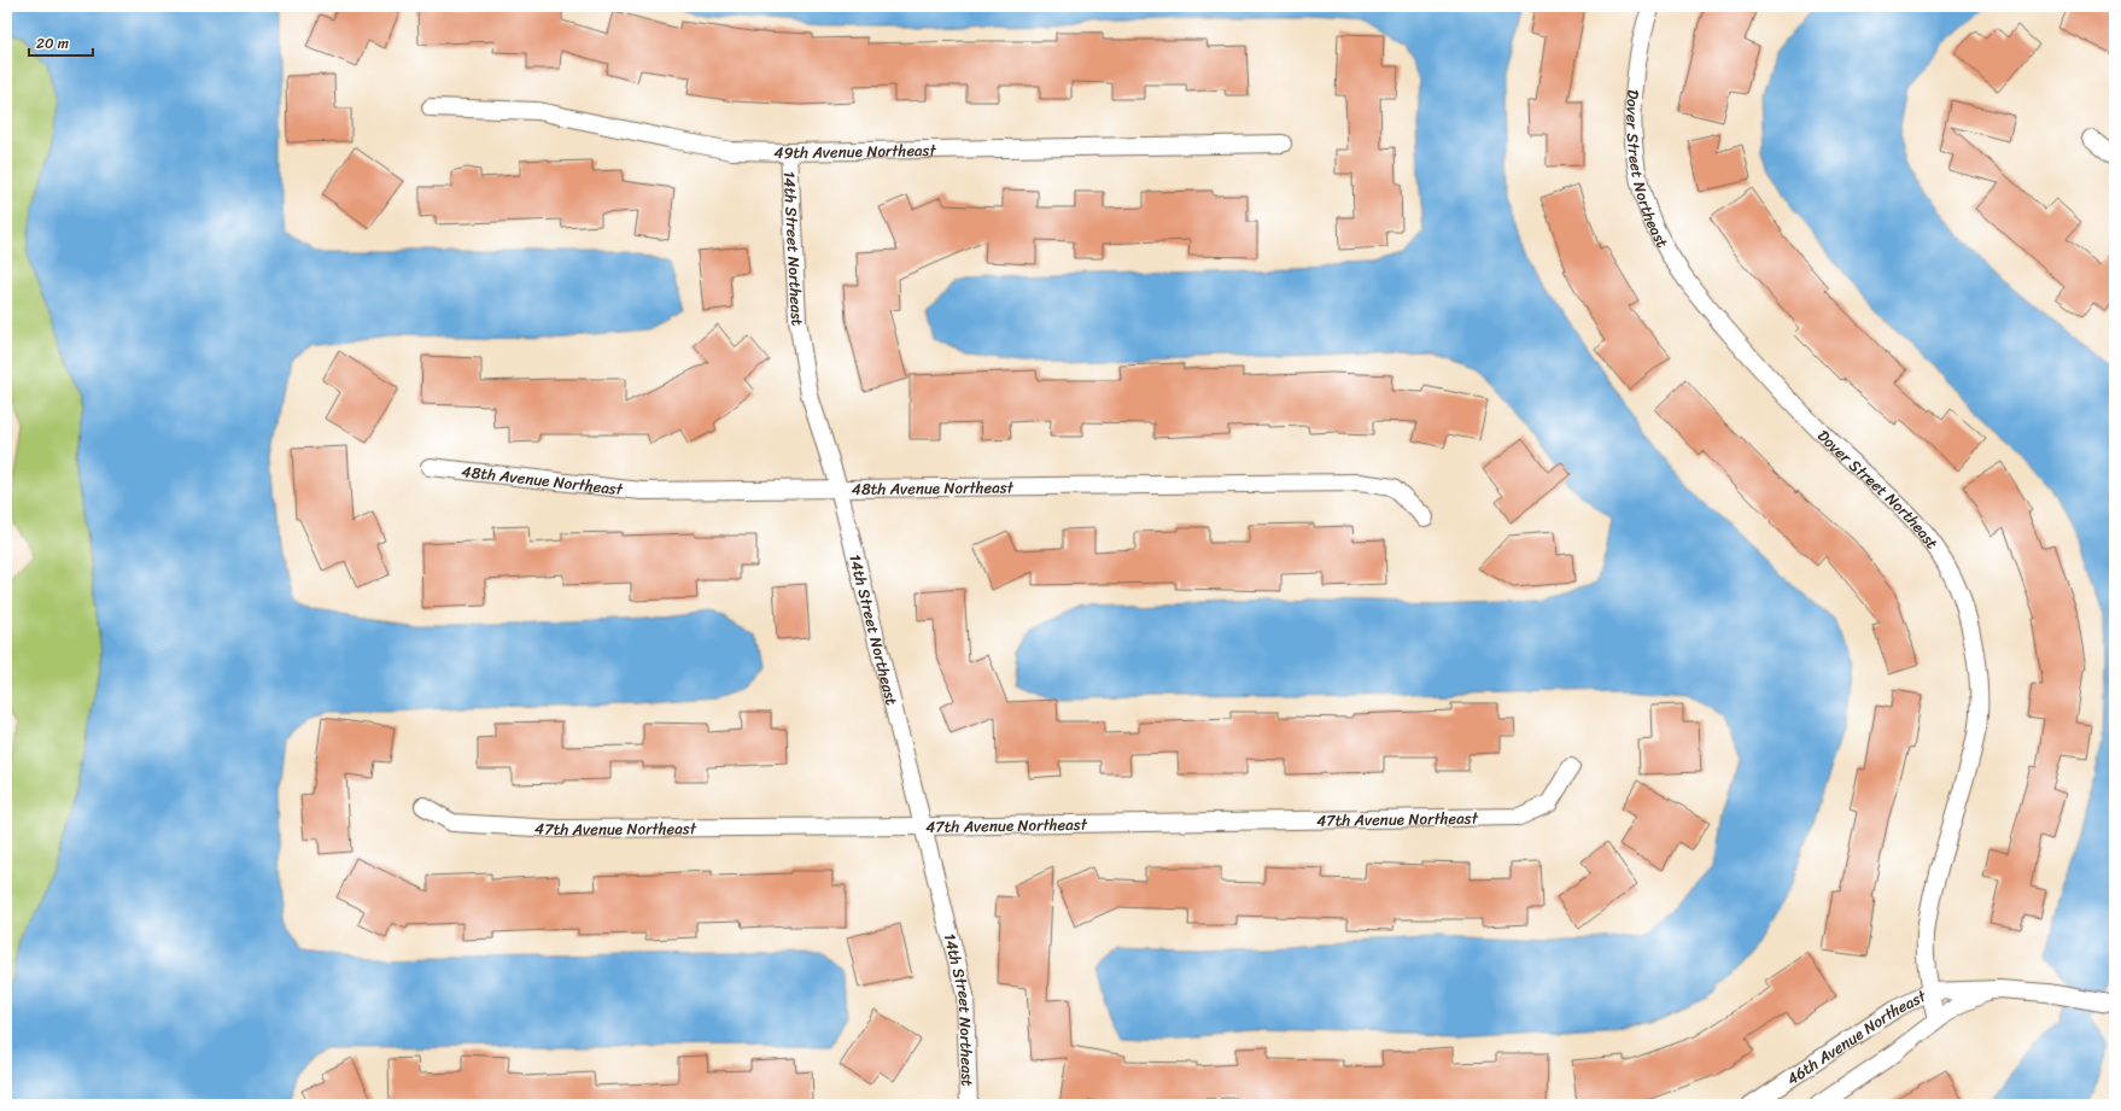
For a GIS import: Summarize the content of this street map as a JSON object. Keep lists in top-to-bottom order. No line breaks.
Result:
{"streets":{"street":["49th Avenue Northeast","Dover Street Northeast","14th Street Northeast","48th Avenue Northeast","47th Avenue Northeast","46th Avenue Northeast"]},"crossings":[["49th Avenue Northeast","14th Street Northeast"],["Dover Street Northeast","46th Avenue Northeast"],["14th Street Northeast","48th Avenue Northeast"],["14th Street Northeast","47th Avenue Northeast"]],"scale_bar":"20 m"}
